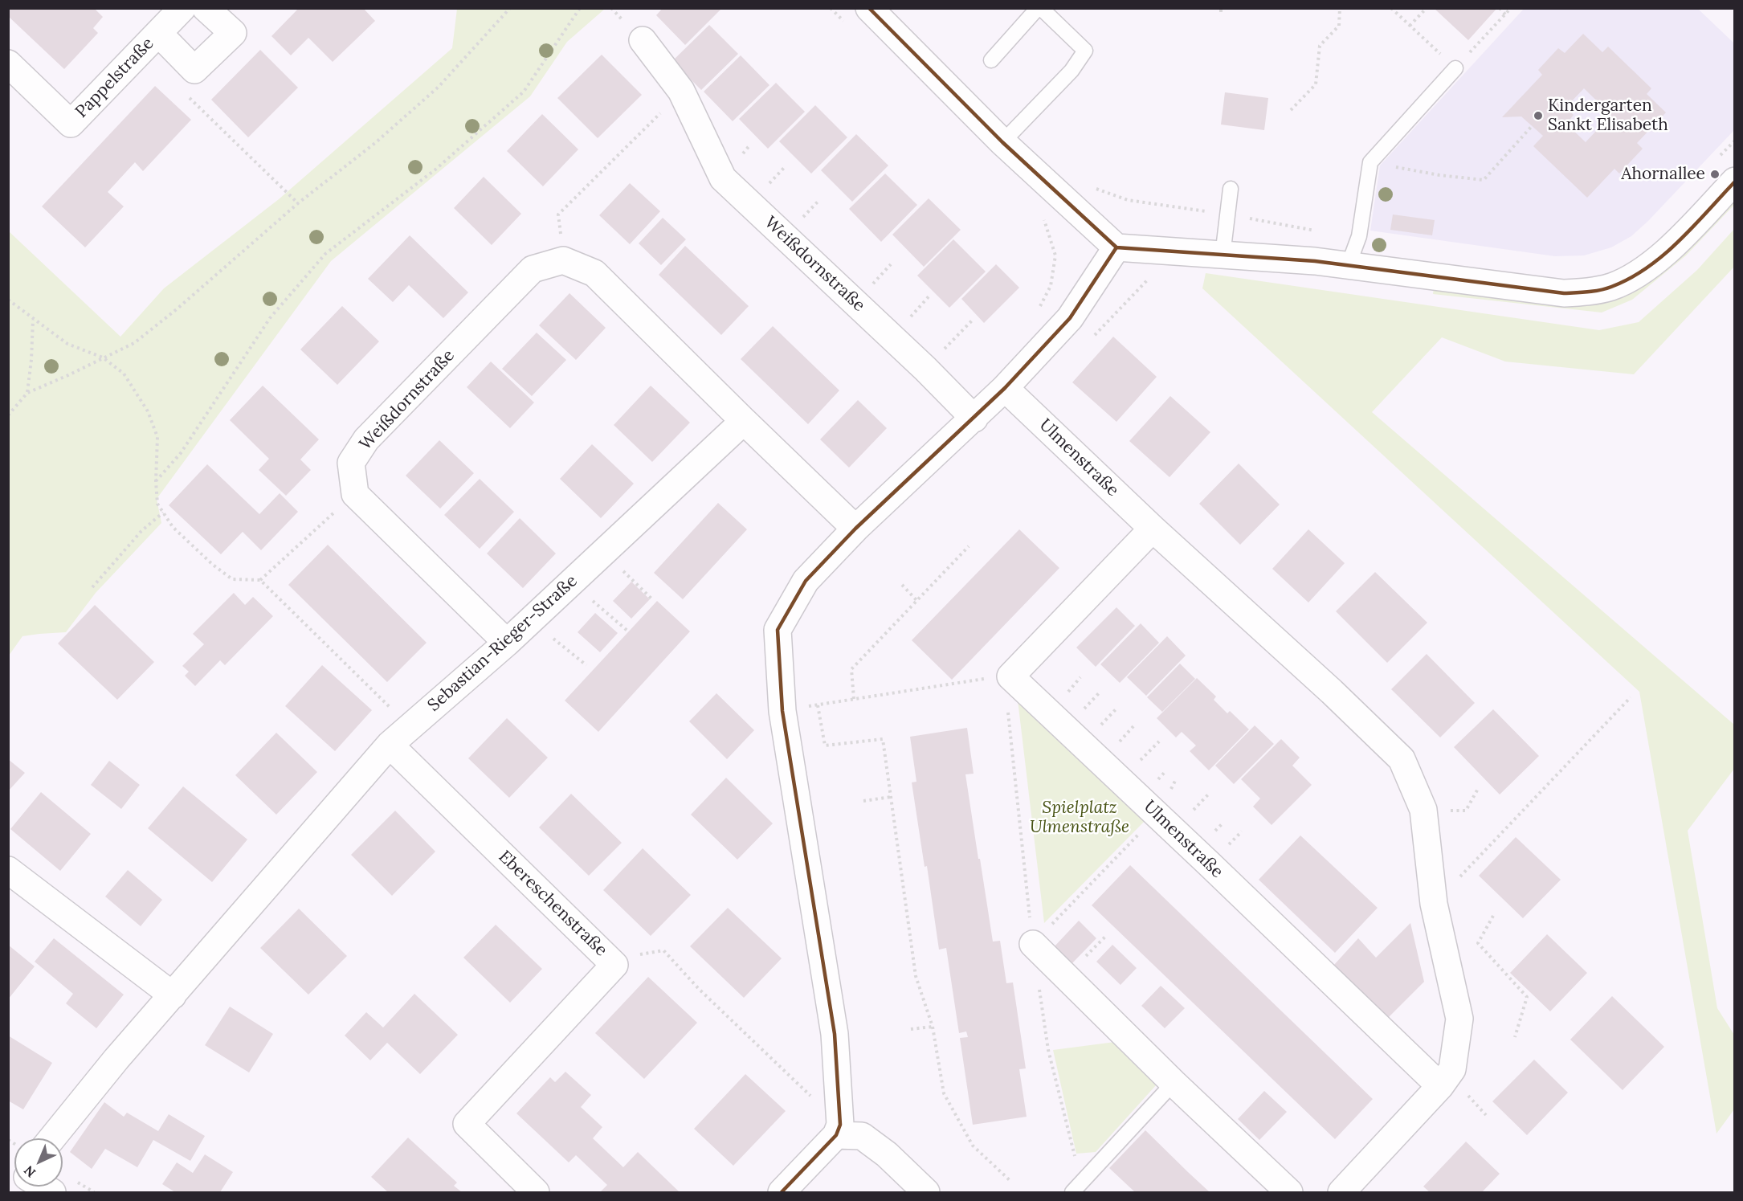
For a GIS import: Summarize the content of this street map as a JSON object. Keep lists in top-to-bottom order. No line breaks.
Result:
{"streets":{"street":["Pappelstraße","Weißdornstraße","Ulmenstraße","Sebastian-Rieger-Straße","Ebereschenstraße"]},"crossings":[["Sebastian-Rieger-Straße","Ebereschenstraße"]],"parks":["Spielplatz Ulmenstraße"],"places":["Kindergarten Sankt Elisabeth","Ahornallee"],"north":"bottom left"}
